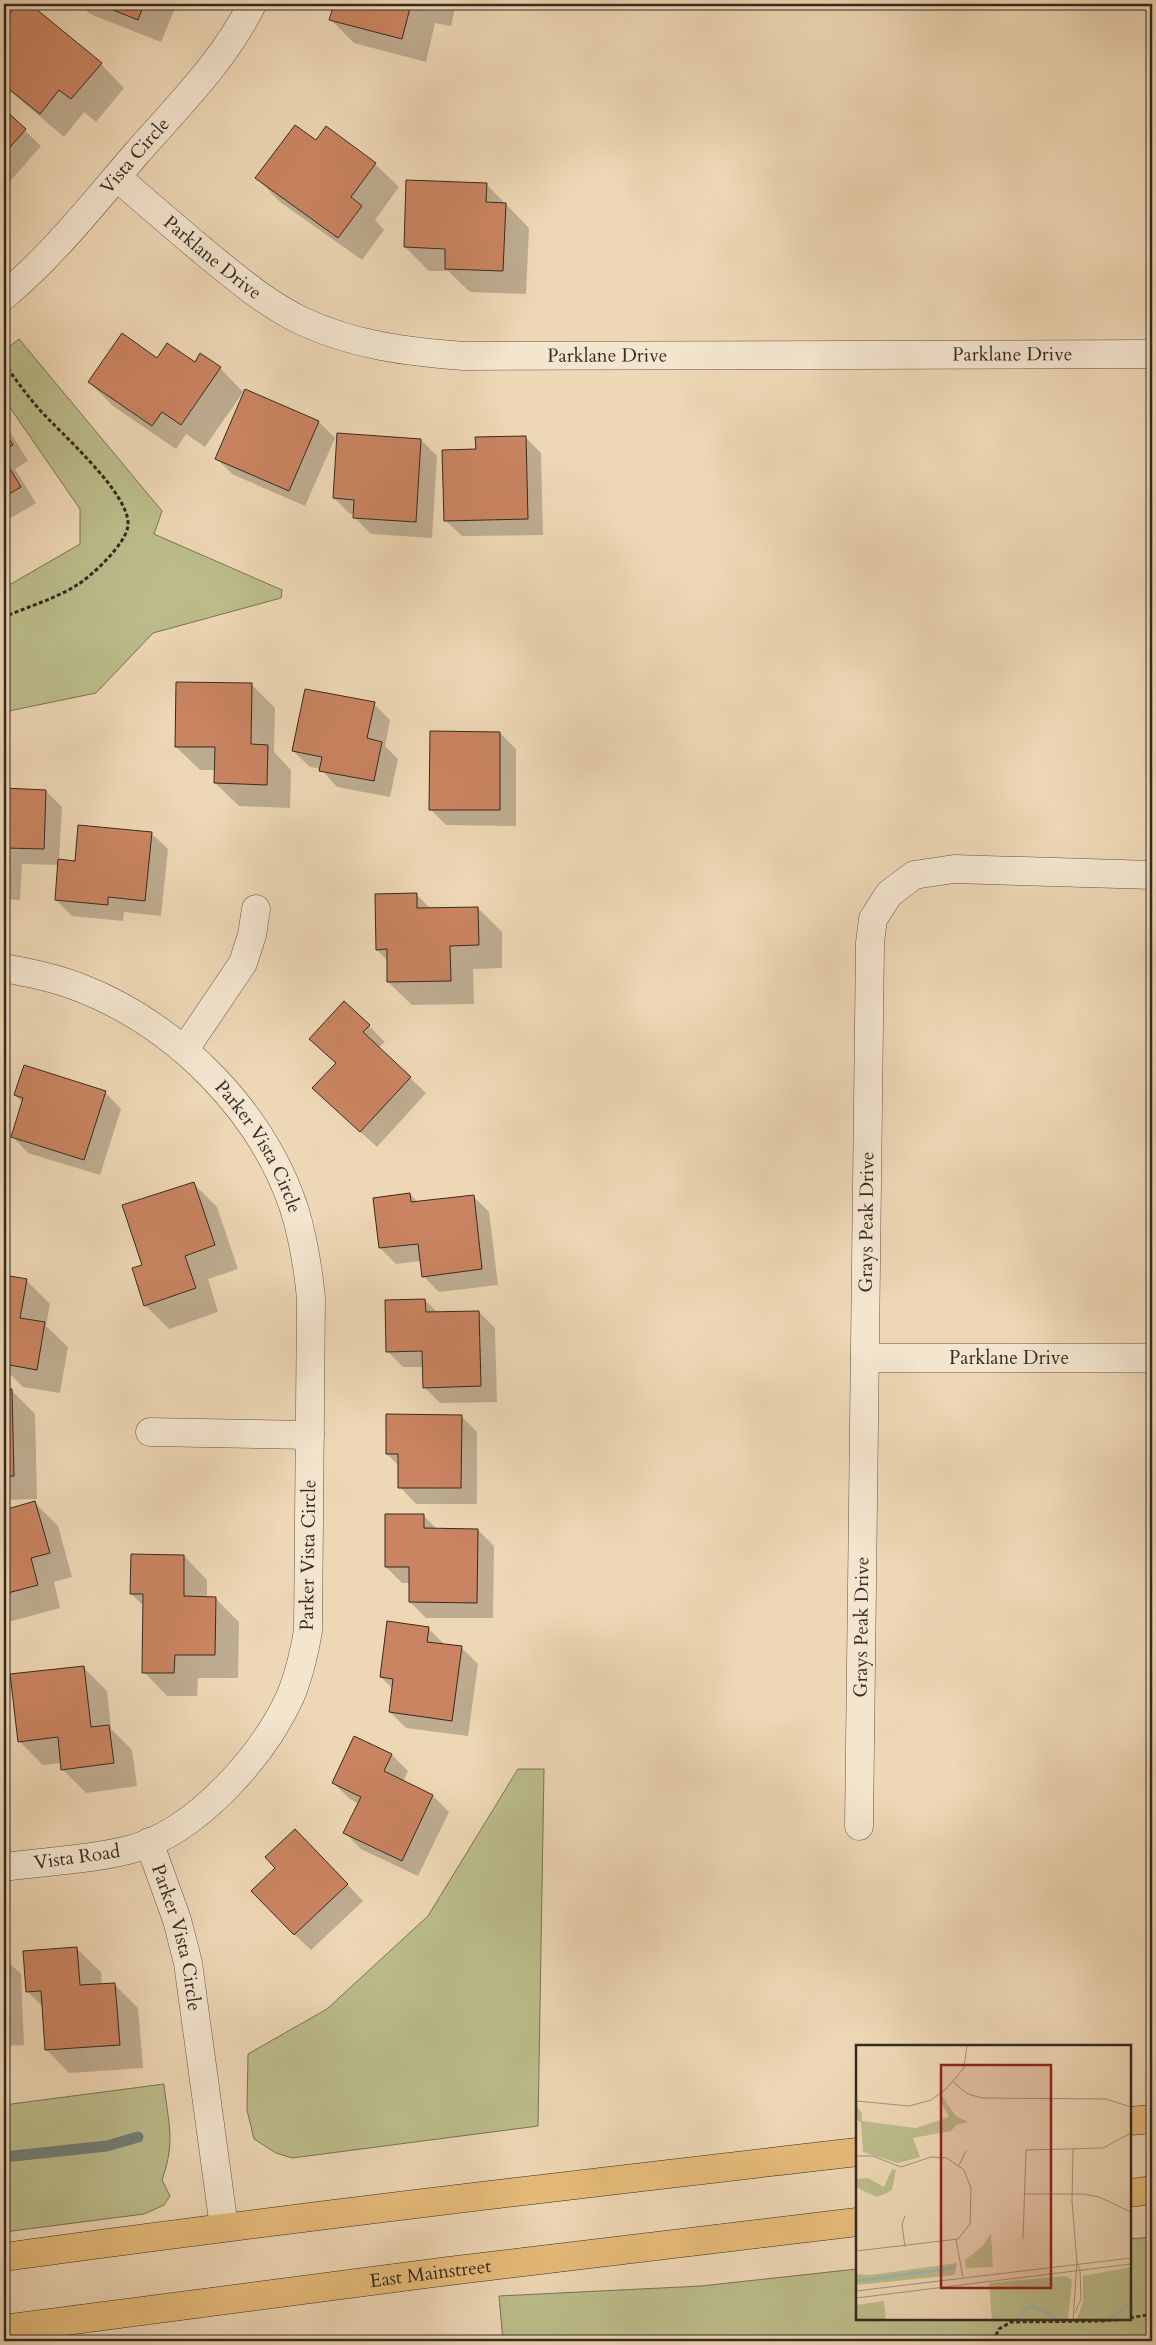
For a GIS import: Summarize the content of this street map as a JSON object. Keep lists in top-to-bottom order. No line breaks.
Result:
{"streets":{"main road":["East Mainstreet"],"street":["Vista Circle","Parklane Drive","Parker Vista Circle","Grays Peak Drive","Vista Road"]},"crossings":[["Vista Circle","Parklane Drive"],["Parklane Drive","Grays Peak Drive"],["Parker Vista Circle","Vista Road"]]}
